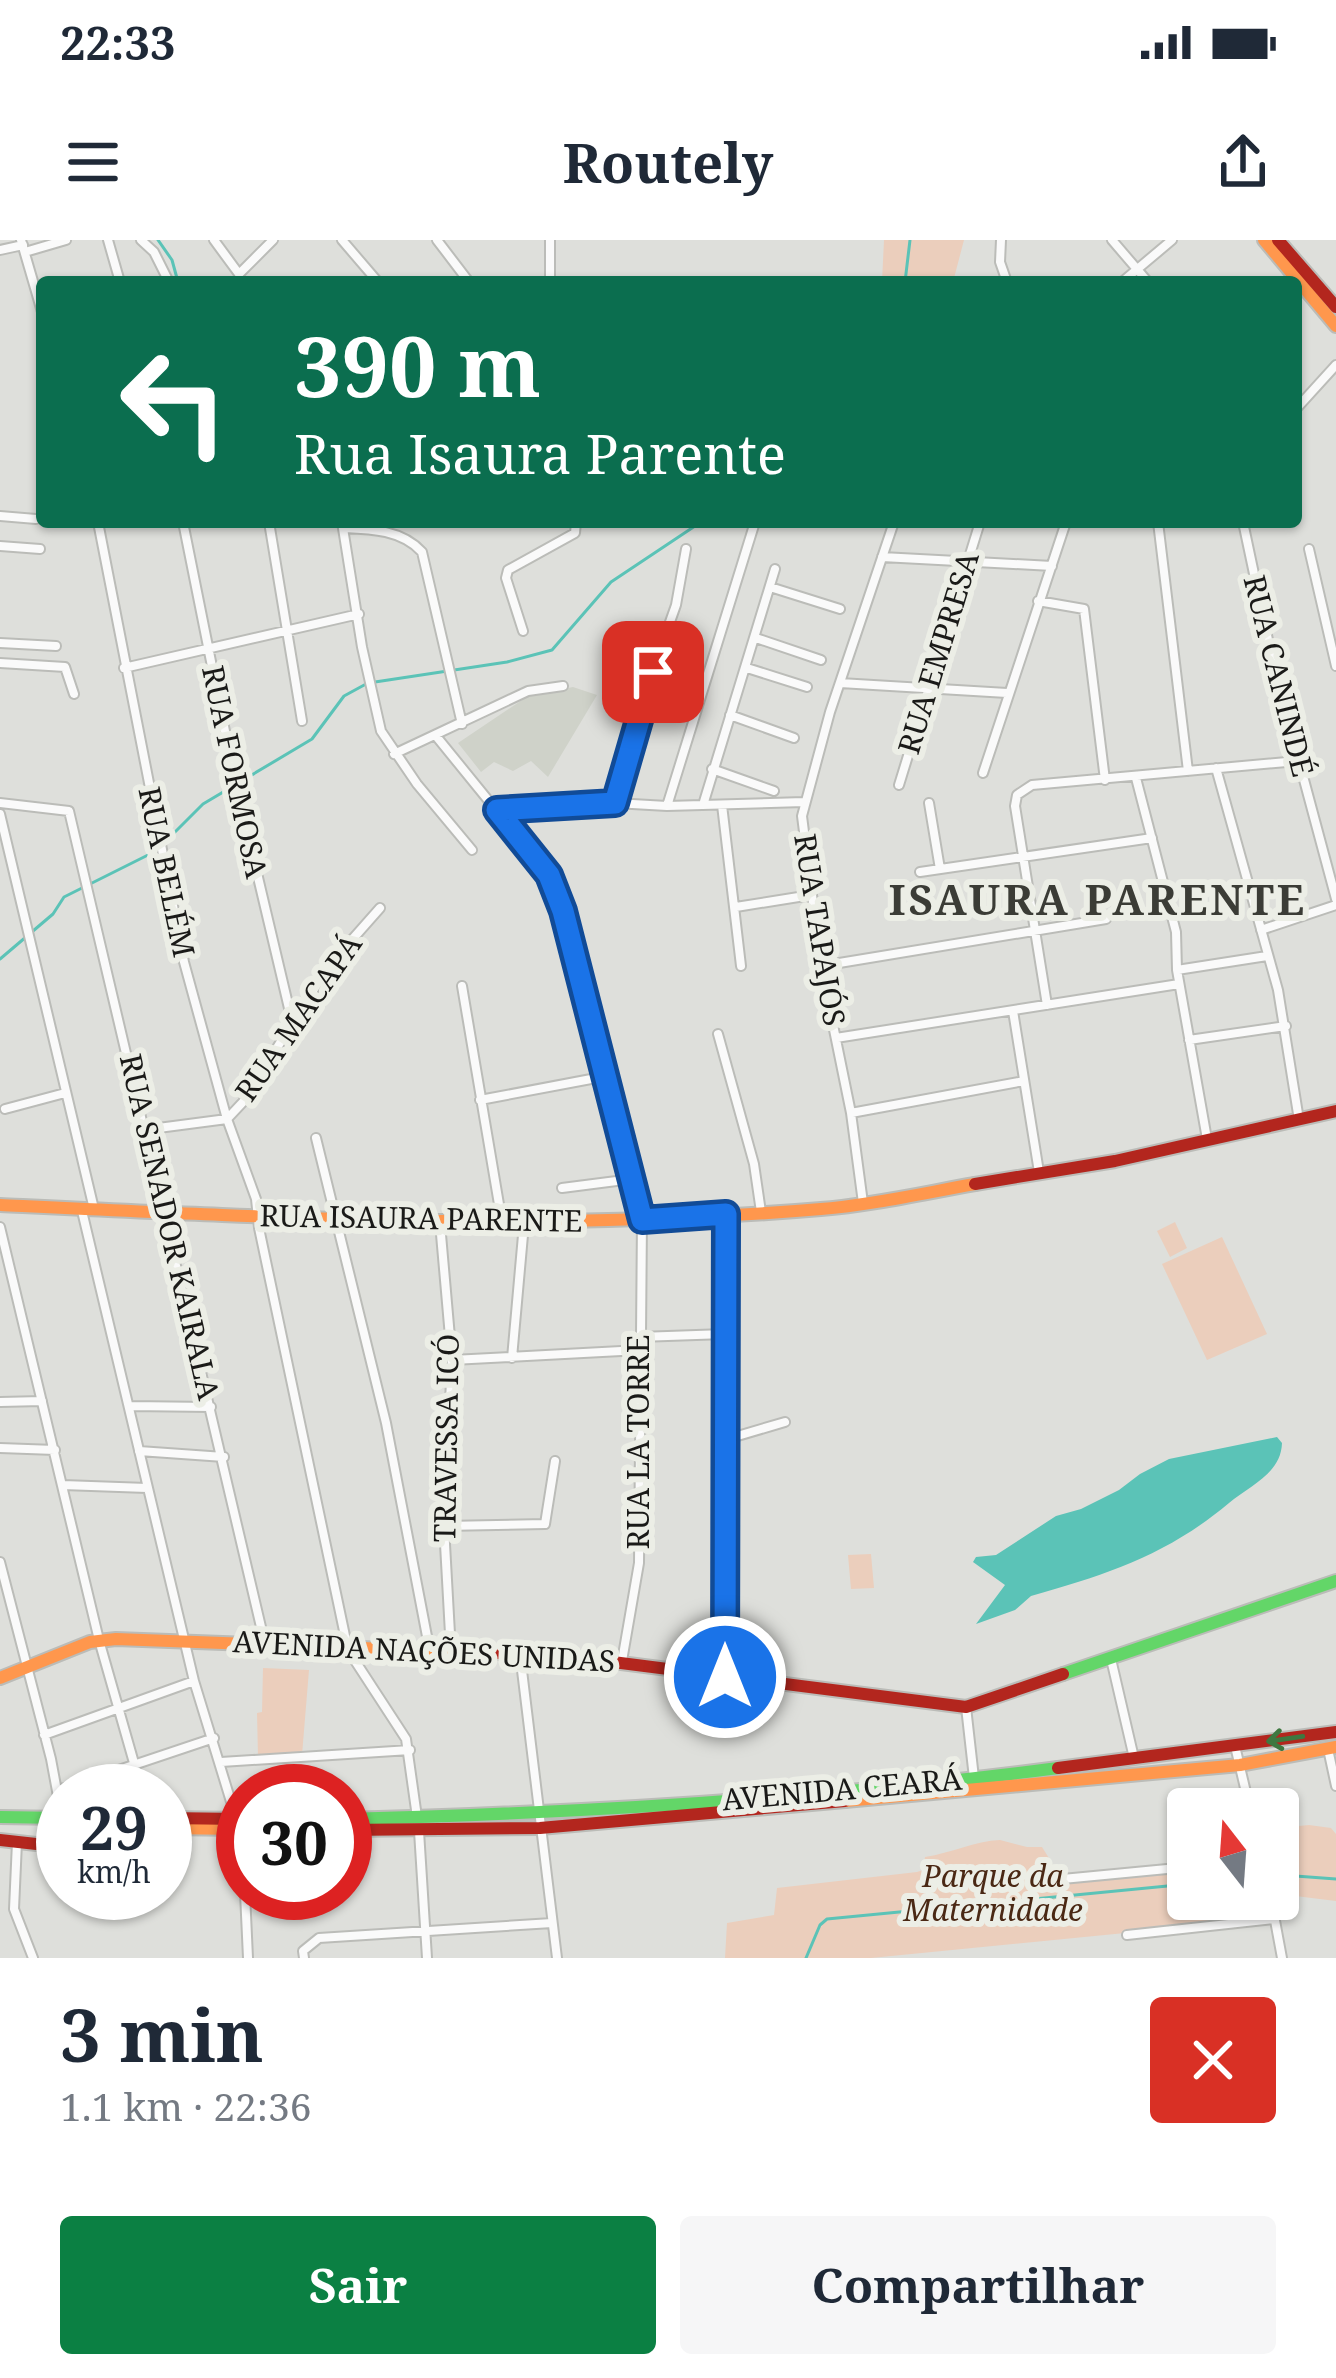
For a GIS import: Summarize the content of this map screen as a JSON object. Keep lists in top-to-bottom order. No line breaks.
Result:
{"streets":{"street":["RUA EMPRESA","RUA CANINDÉ","RUA FORMOSA","RUA BELÉM","RUA TAPAJÓS","RUA MACAPÁ","RUA ISAURA PARENTE","RUA SENADOR KAIRALA","TRAVESSA ICÓ","RUA LA TORRE","AVENIDA NAÇÕES UNIDAS","AVENIDA CEARÁ"]},"crossings":[["RUA FORMOSA","RUA MACAPÁ"],["RUA BELÉM","RUA MACAPÁ"],["RUA BELÉM","RUA ISAURA PARENTE"],["RUA BELÉM","AVENIDA NAÇÕES UNIDAS"],["RUA TAPAJÓS","RUA ISAURA PARENTE"],["RUA MACAPÁ","RUA SENADOR KAIRALA"],["RUA ISAURA PARENTE","RUA SENADOR KAIRALA"],["RUA ISAURA PARENTE","TRAVESSA ICÓ"],["RUA ISAURA PARENTE","RUA LA TORRE"],["RUA SENADOR KAIRALA","AVENIDA NAÇÕES UNIDAS"],["TRAVESSA ICÓ","AVENIDA NAÇÕES UNIDAS"],["RUA LA TORRE","AVENIDA NAÇÕES UNIDAS"]],"districts":["ISAURA PARENTE"],"parks":["Parque da Maternidade"],"north":"top","page":{"status":"22:33","header":"Routely","turn":["390 m","Rua Isaura Parente"],"speed":"29 km/h","limit":"30","heading":["3 min","1.1 km · 22:36"],"buttons":["Sair","Compartilhar"]}}
